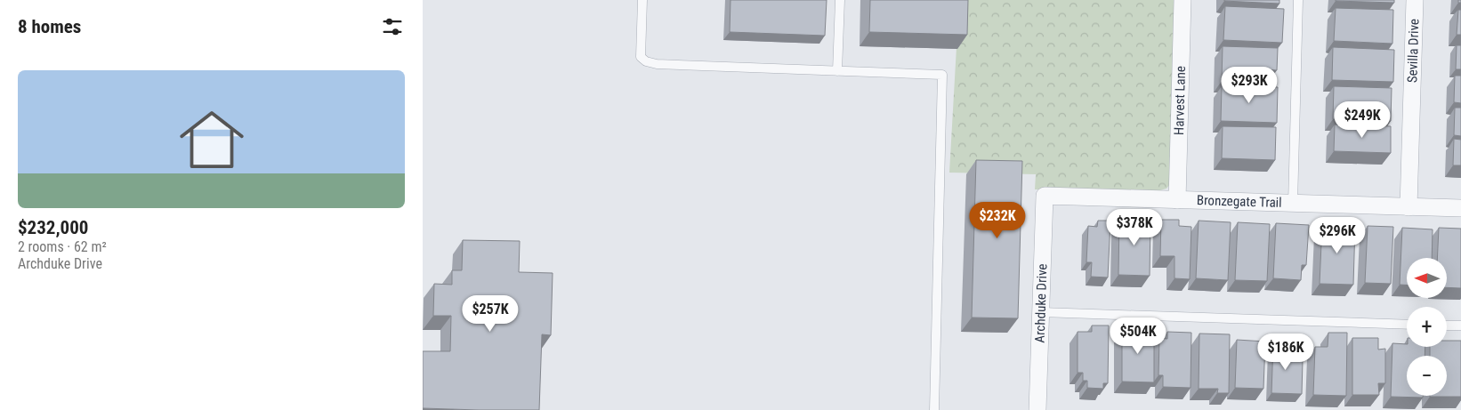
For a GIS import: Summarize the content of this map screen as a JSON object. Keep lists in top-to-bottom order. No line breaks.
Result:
{"streets":{"street":["Sevilla Drive","Harvest Lane","Bronzegate Trail","Archduke Drive"]},"crossings":[["Sevilla Drive","Bronzegate Trail"],["Harvest Lane","Bronzegate Trail"],["Bronzegate Trail","Archduke Drive"]],"north":"left","page":{"heading":"8 homes","list":[{"name":"$232,000","note":"2 rooms · 62 m² · Archduke Drive"}],"price":["$293K","$249K","$232K","$378K","$296K","$257K","$504K","$186K"],"map_buttons":["+","−"]}}
